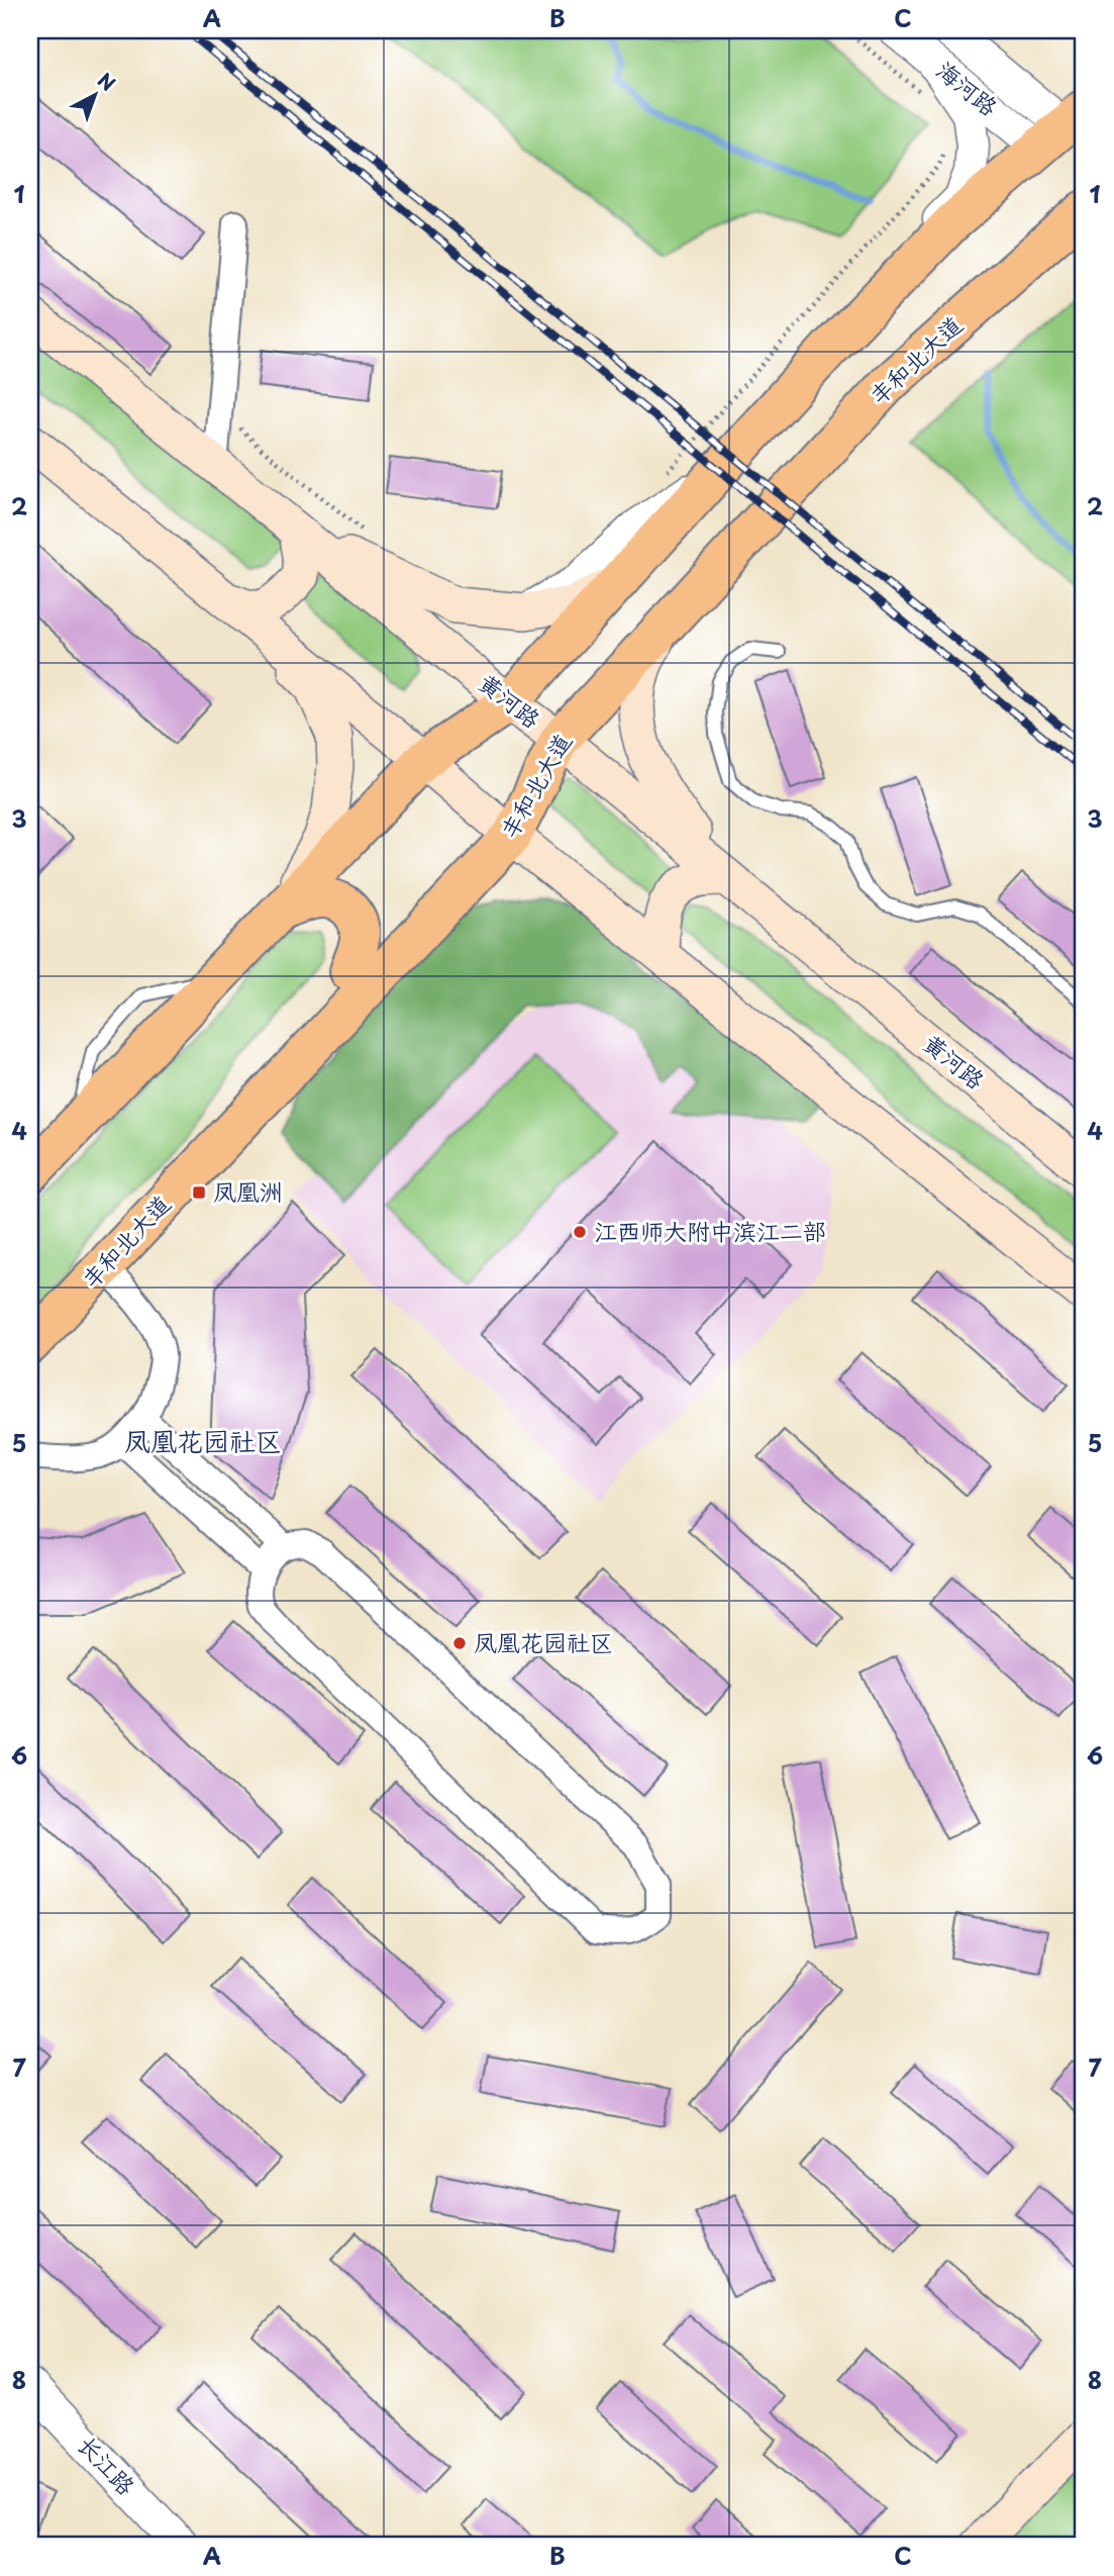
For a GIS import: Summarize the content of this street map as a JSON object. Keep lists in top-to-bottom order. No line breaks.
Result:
{"streets":{"highway":["丰和北大道"],"main road":["黄河路"],"street":["海河路","长江路"]},"crossings":[["丰和北大道","黄河路"]],"districts":["凤凰花园社区"],"places":{"transit":["凤凰洲"],"other":["江西师大附中滨江二部","凤凰花园社区"]},"north":"top right","grid":{"columns":["A","B","C"],"rows":["1","2","3","4","5","6","7","8"]}}
